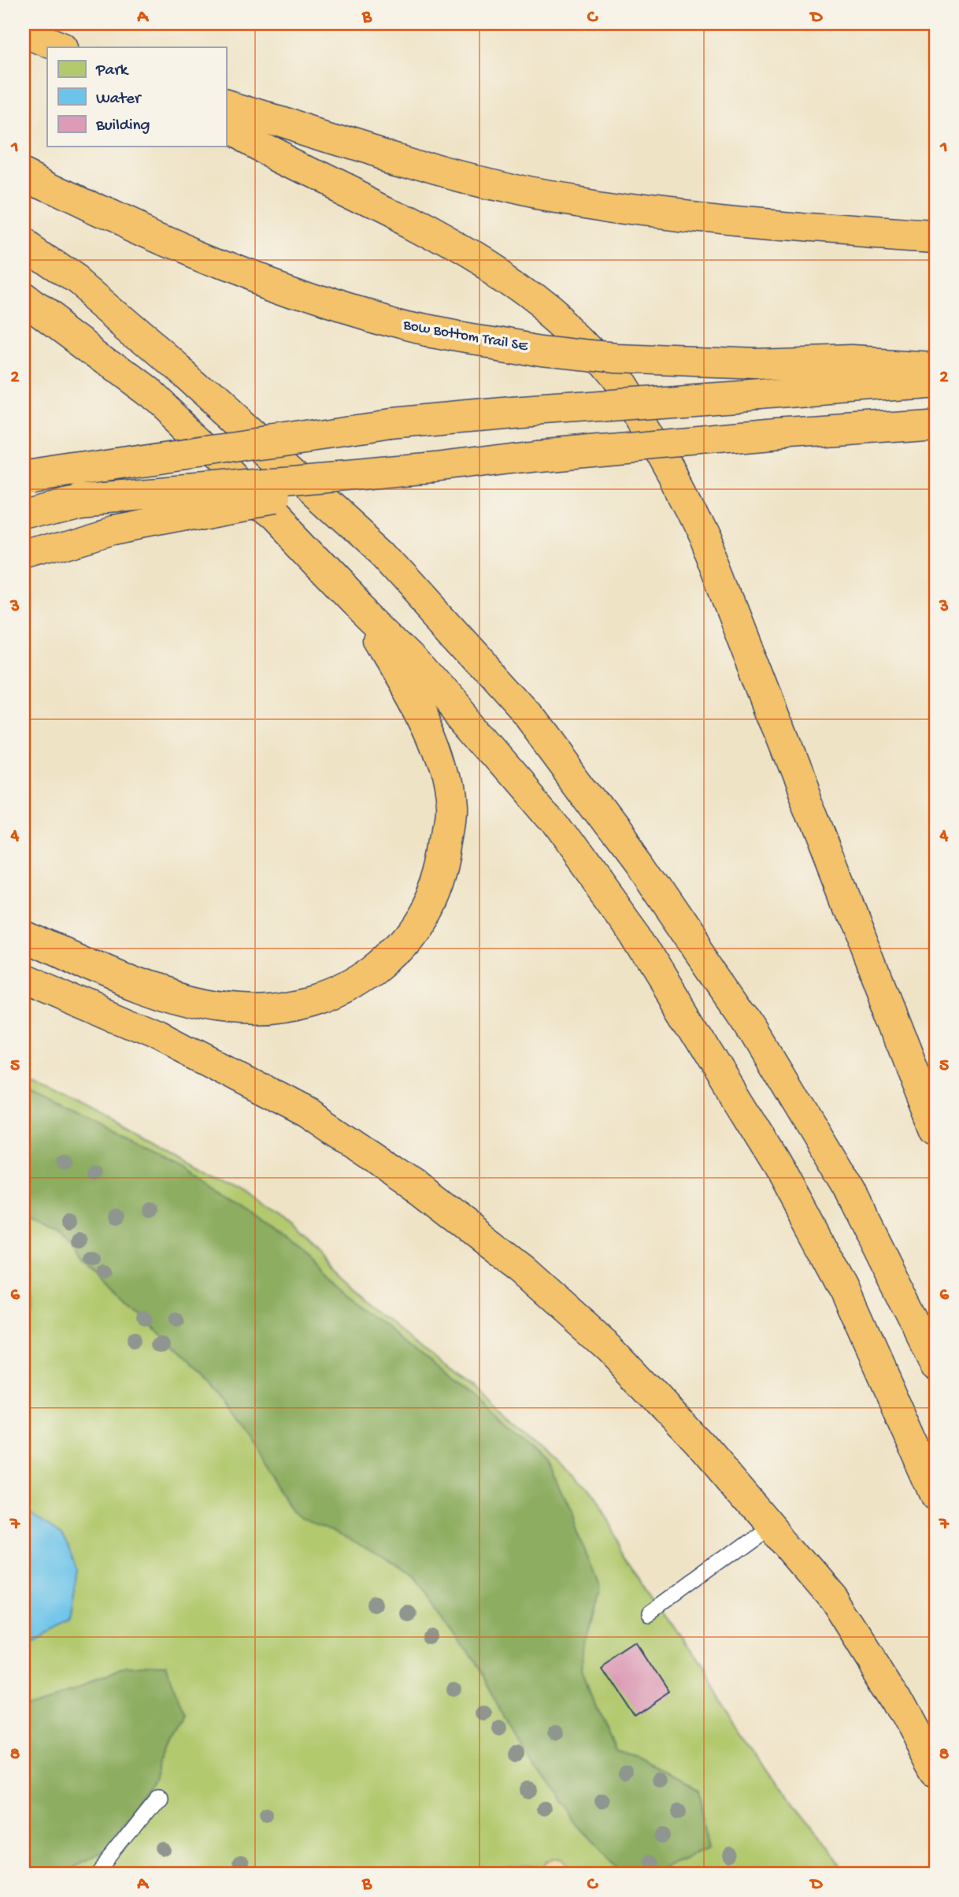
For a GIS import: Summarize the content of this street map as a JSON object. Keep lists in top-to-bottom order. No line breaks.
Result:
{"streets":{"highway":["Bow Bottom Trail SE"]},"legend":["Park","Water","Building"],"grid":{"columns":["A","B","C","D"],"rows":["1","2","3","4","5","6","7","8"]}}
